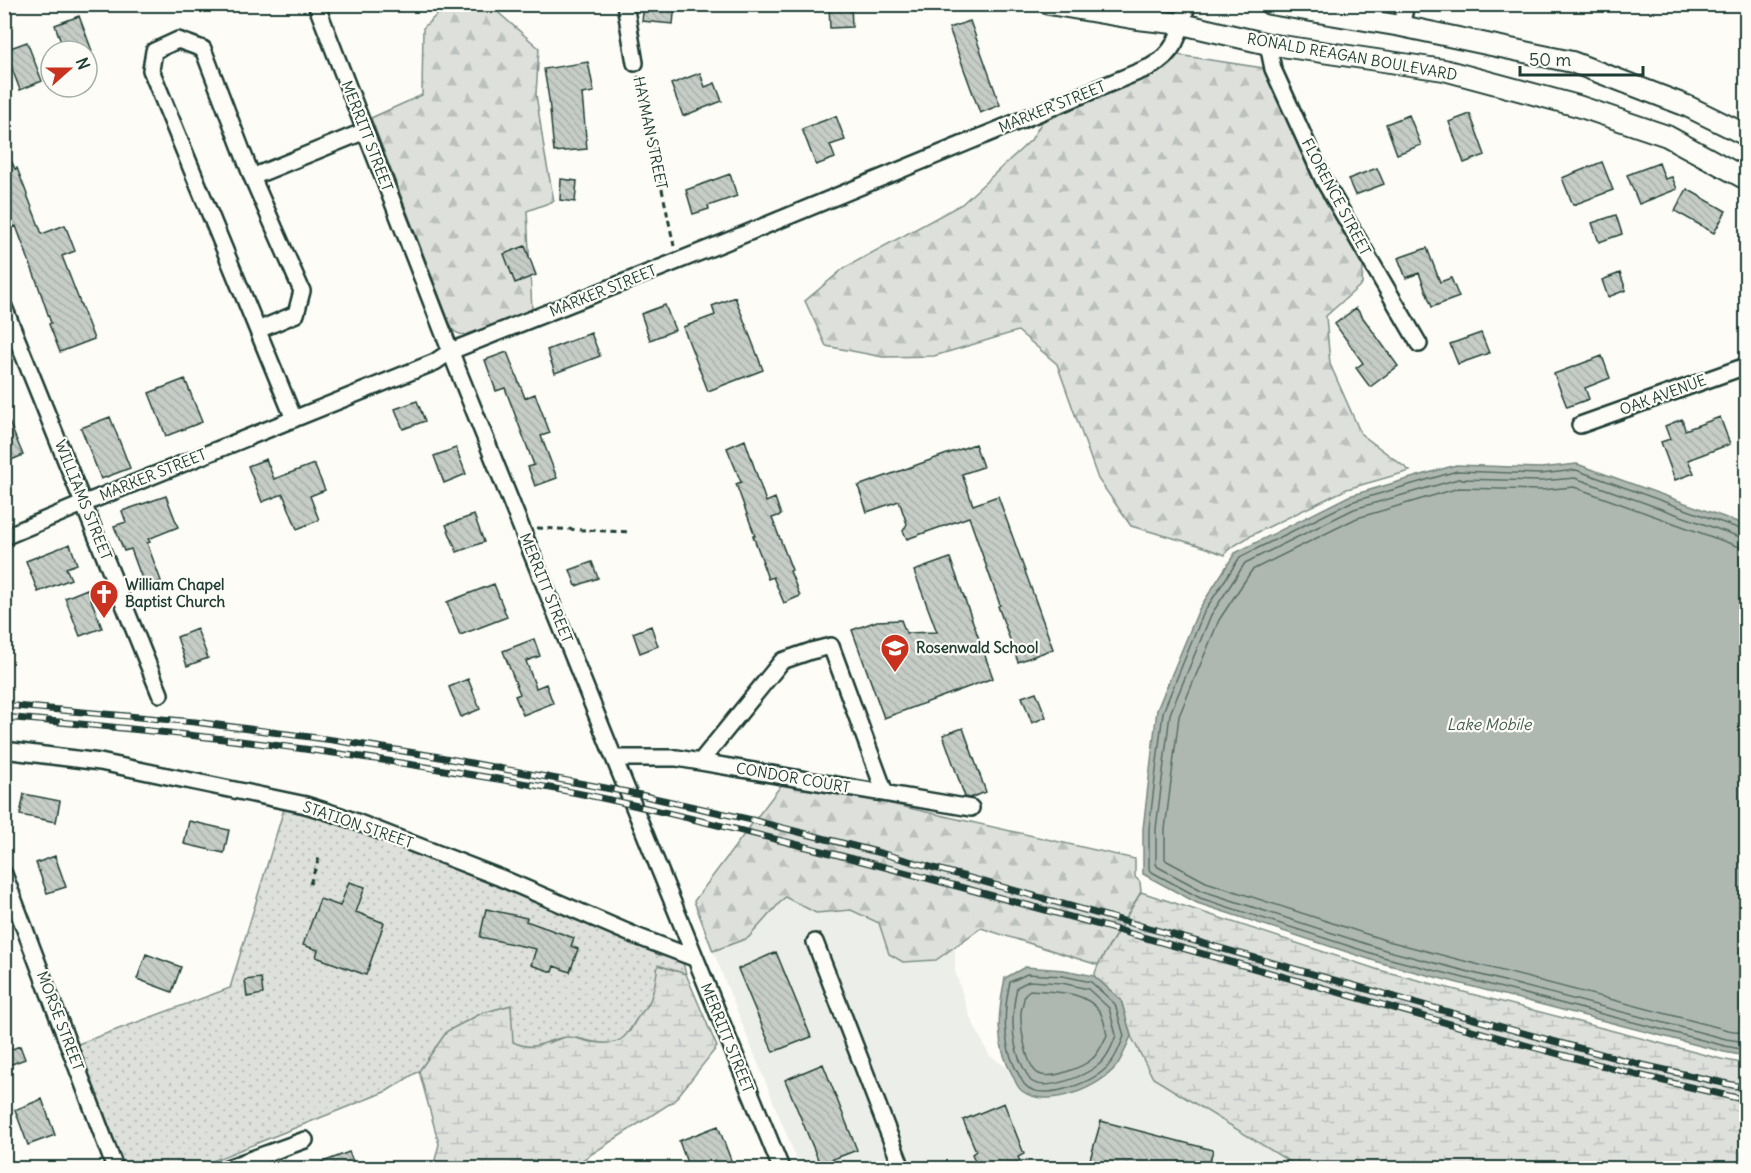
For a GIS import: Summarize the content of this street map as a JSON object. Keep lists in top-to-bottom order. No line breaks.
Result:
{"streets":{"main road":["RONALD REAGAN BOULEVARD"],"street":["MARKER STREET","HAYMAN STREET","MERRITT STREET","FLORENCE STREET","OAK AVENUE","WILLIAMS STREET","CONDOR COURT","STATION STREET","MORSE STREET"]},"crossings":[["RONALD REAGAN BOULEVARD","MARKER STREET"],["RONALD REAGAN BOULEVARD","FLORENCE STREET"],["MARKER STREET","HAYMAN STREET"],["MARKER STREET","MERRITT STREET"],["MARKER STREET","WILLIAMS STREET"],["MERRITT STREET","CONDOR COURT"],["MERRITT STREET","STATION STREET"]],"water":["Lake Mobile"],"places":{"church":["William Chapel Baptist Church"],"school or university":["Rosenwald School"]},"scale_bar":"50 m","north":"right"}
